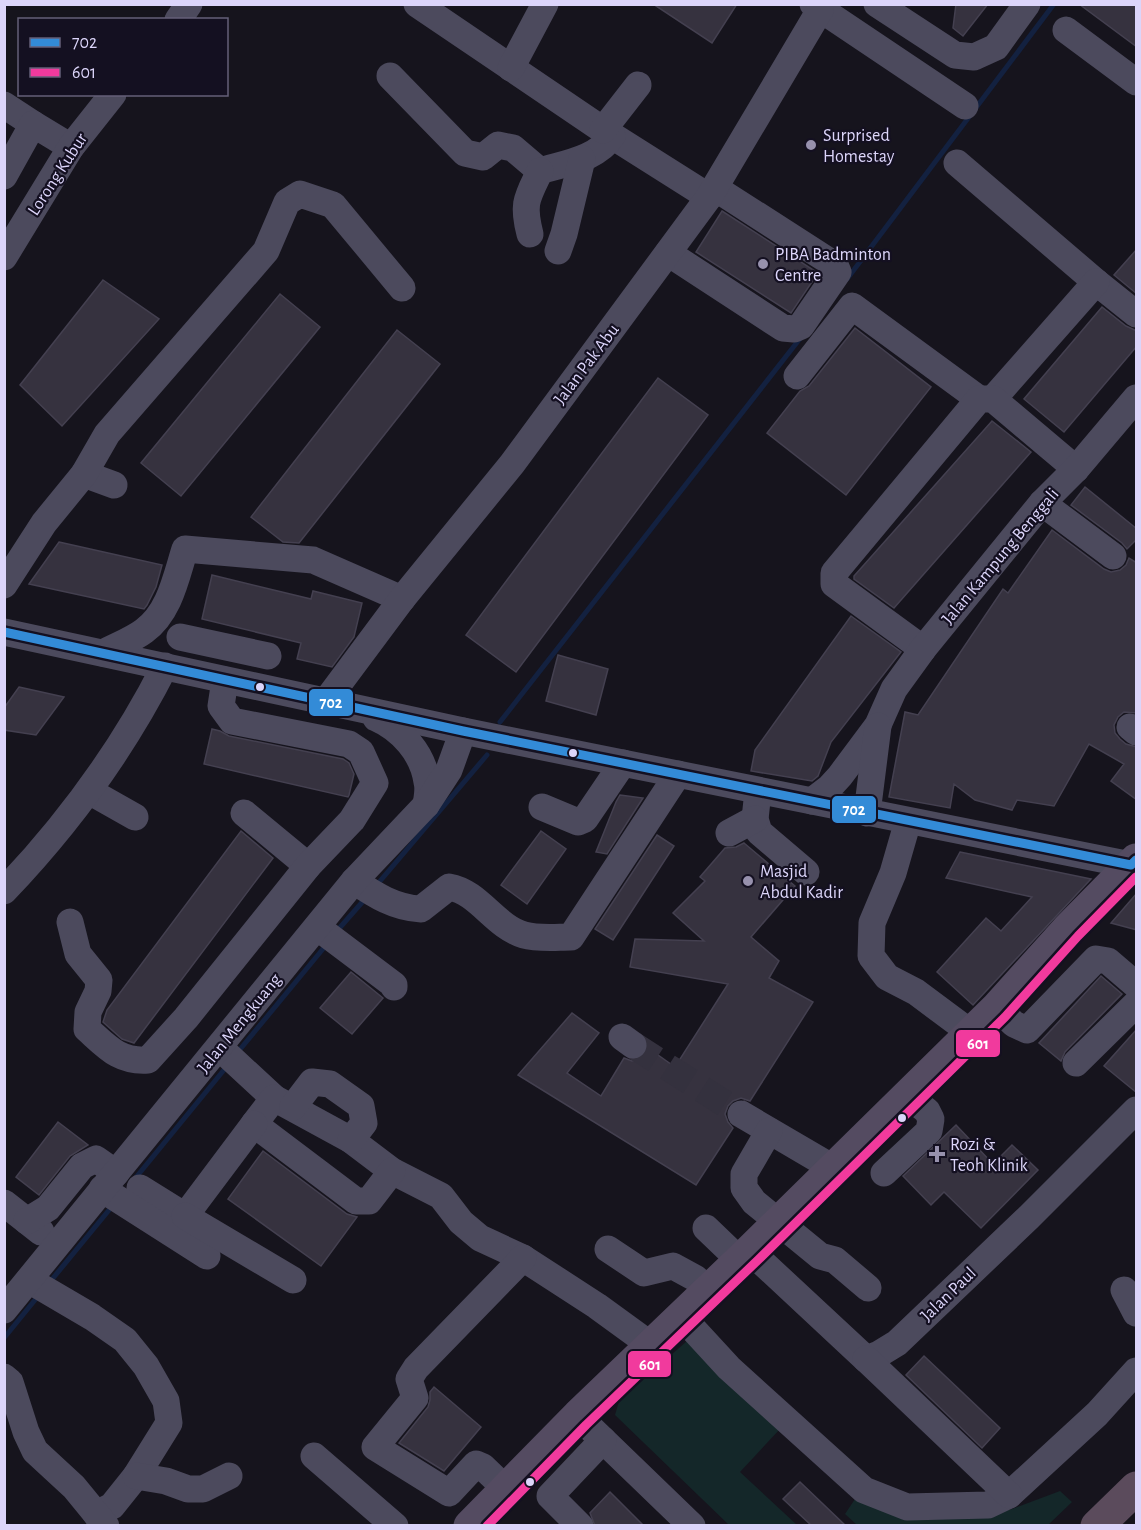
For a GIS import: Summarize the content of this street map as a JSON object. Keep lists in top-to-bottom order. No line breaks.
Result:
{"streets":{"street":["Lorong Kubur","Jalan Pak Abu","Jalan Kampung Benggali","Jalan Mengkuang","Jalan Paul"]},"places":{"other":["Surprised Homestay","PIBA Badminton Centre","Masjid Abdul Kadir"],"health":["Rozi & Teoh Klinik"]},"lines":["transit line 702","transit line 601"],"legend":["702","601"]}
